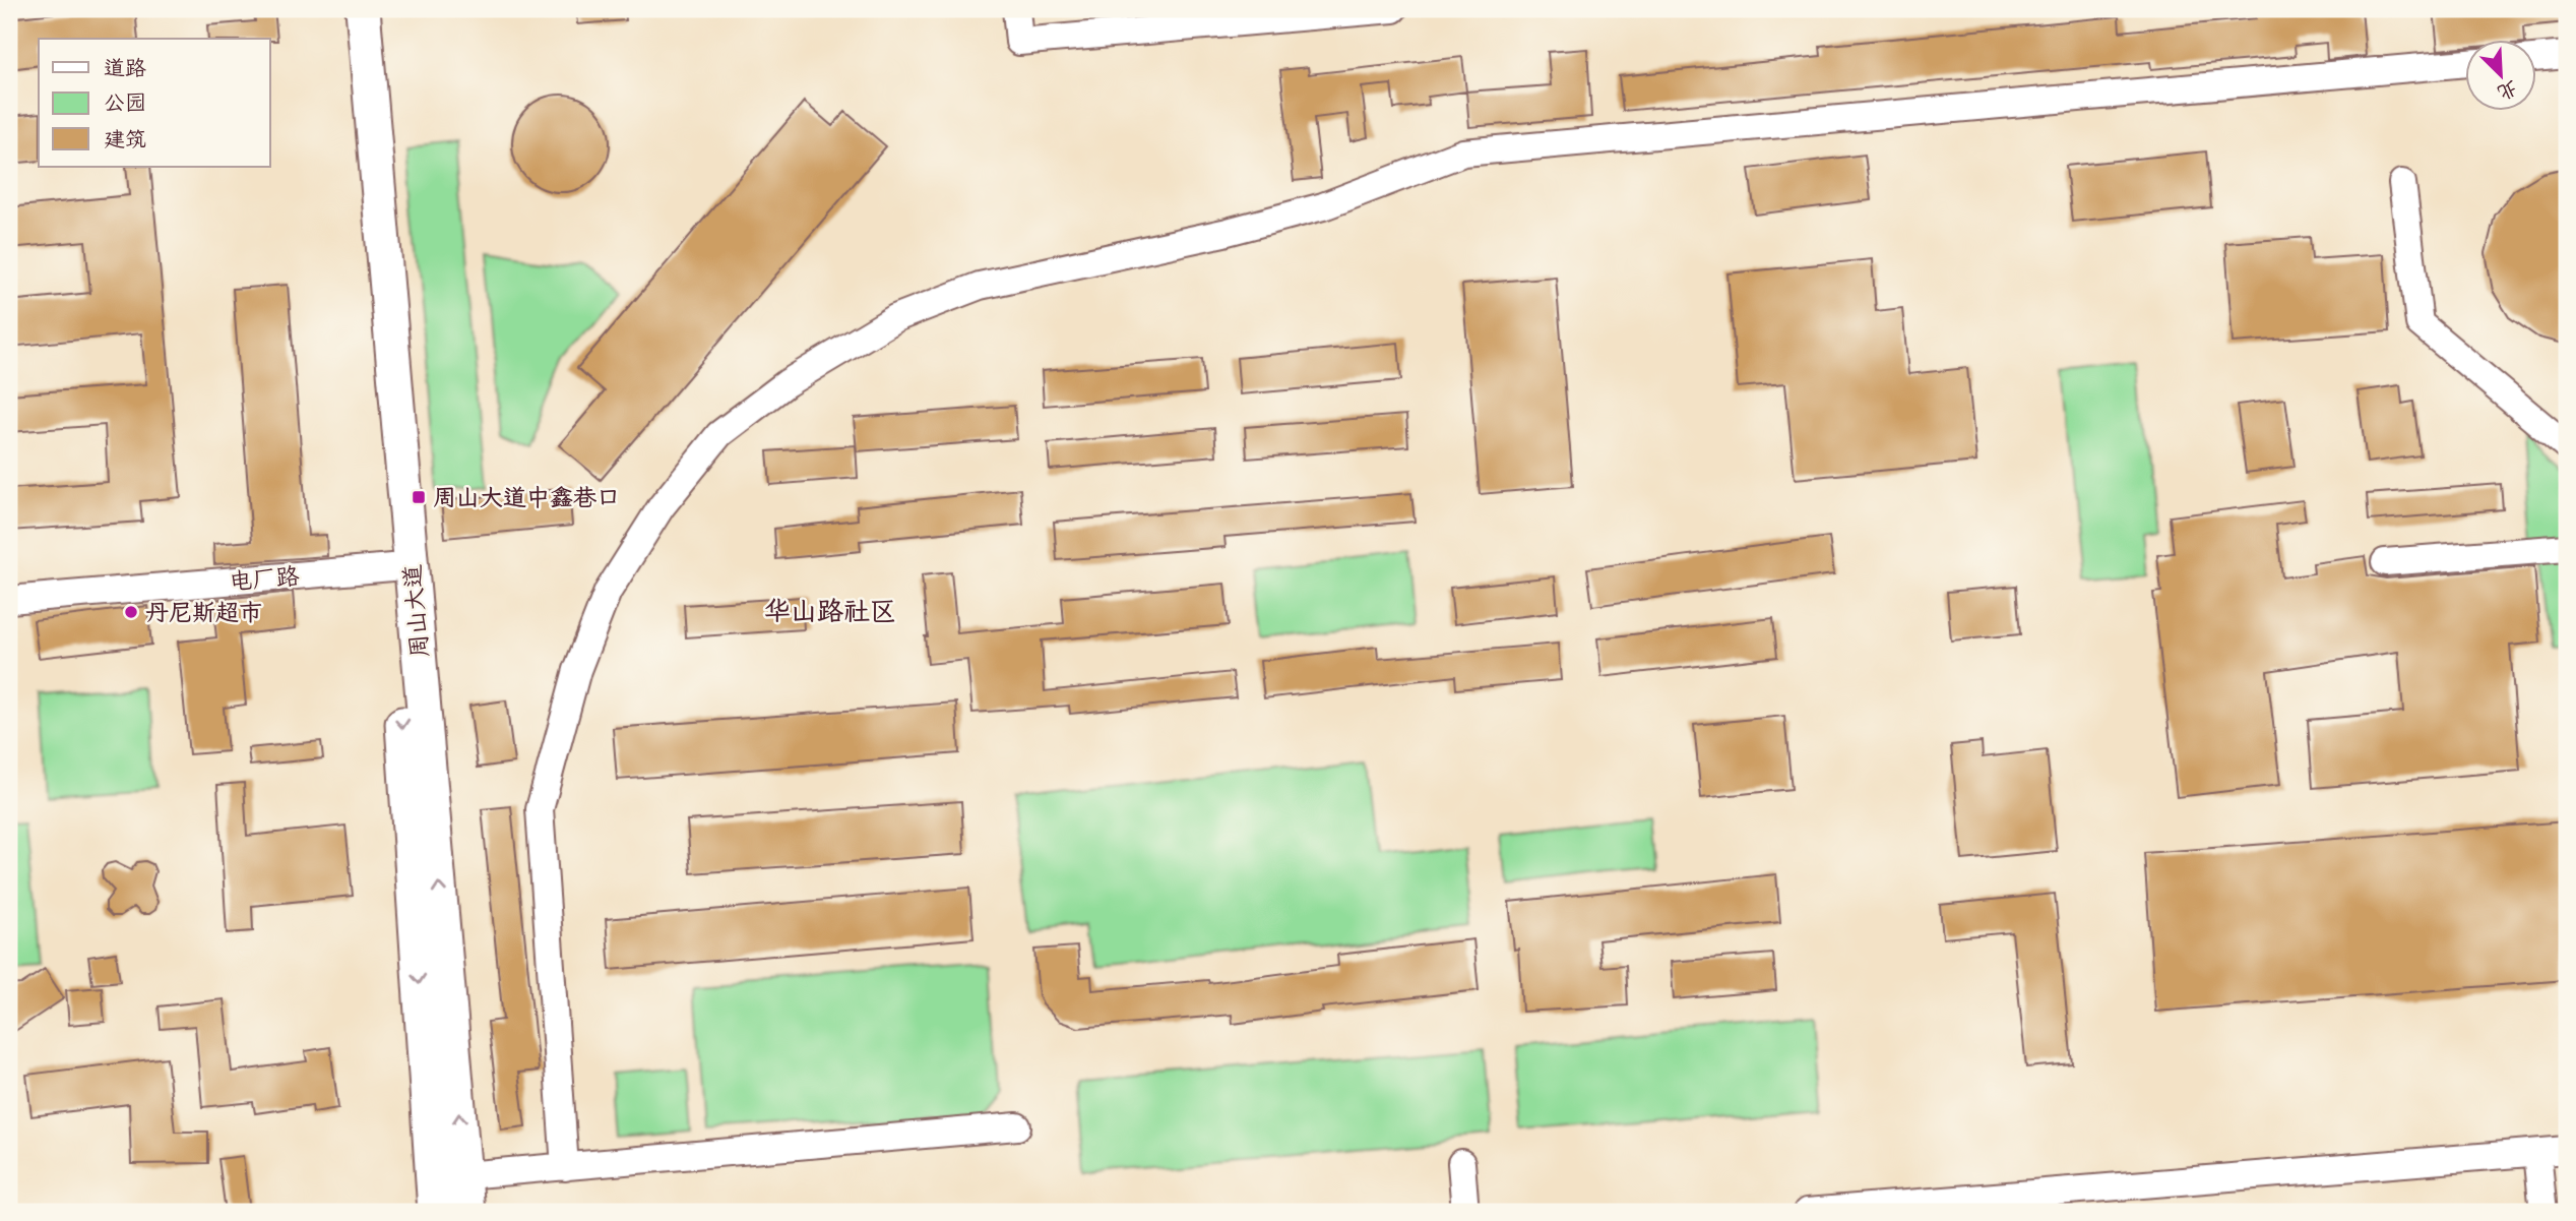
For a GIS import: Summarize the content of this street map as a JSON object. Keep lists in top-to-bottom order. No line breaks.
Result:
{"streets":{"main road":["周山大道"],"street":["电厂路"]},"crossings":[["电厂路","周山大道"]],"districts":["华山路社区"],"places":{"transit":["周山大道中鑫巷口"],"other":["丹尼斯超市"]},"legend":["道路","公园","建筑"],"north":"bottom right"}
